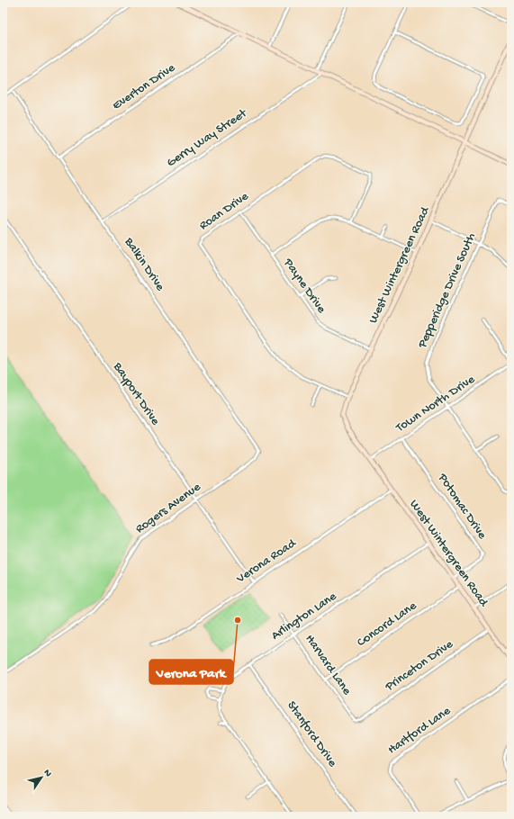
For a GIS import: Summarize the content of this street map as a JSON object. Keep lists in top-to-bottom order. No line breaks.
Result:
{"streets":{"street":["Everton Drive","Gerry Way Street","Roan Drive","Balkin Drive","West Wintergreen Road","Payne Drive","Pepperidge Drive South","Bayport Drive","Town North Drive","Potomac Drive","Rogers Avenue","Verona Road","Arlington Lane","Concord Lane","Harvard Lane","Princeton Drive","Hartford Lane","Stanford Drive"]},"crossings":[["Everton Drive","Balkin Drive"],["Gerry Way Street","Balkin Drive"],["Roan Drive","West Wintergreen Road"],["Roan Drive","Payne Drive"],["Balkin Drive","Rogers Avenue"],["West Wintergreen Road","Payne Drive"],["West Wintergreen Road","Town North Drive"],["West Wintergreen Road","Potomac Drive"],["West Wintergreen Road","Verona Road"],["West Wintergreen Road","Arlington Lane"],["West Wintergreen Road","Concord Lane"],["West Wintergreen Road","Princeton Drive"],["Pepperidge Drive South","Town North Drive"],["Bayport Drive","Rogers Avenue"],["Bayport Drive","Verona Road"],["Town North Drive","Potomac Drive"],["Arlington Lane","Harvard Lane"],["Arlington Lane","Stanford Drive"],["Concord Lane","Harvard Lane"],["Harvard Lane","Princeton Drive"]],"places":["Verona Park"],"north":"top right"}
